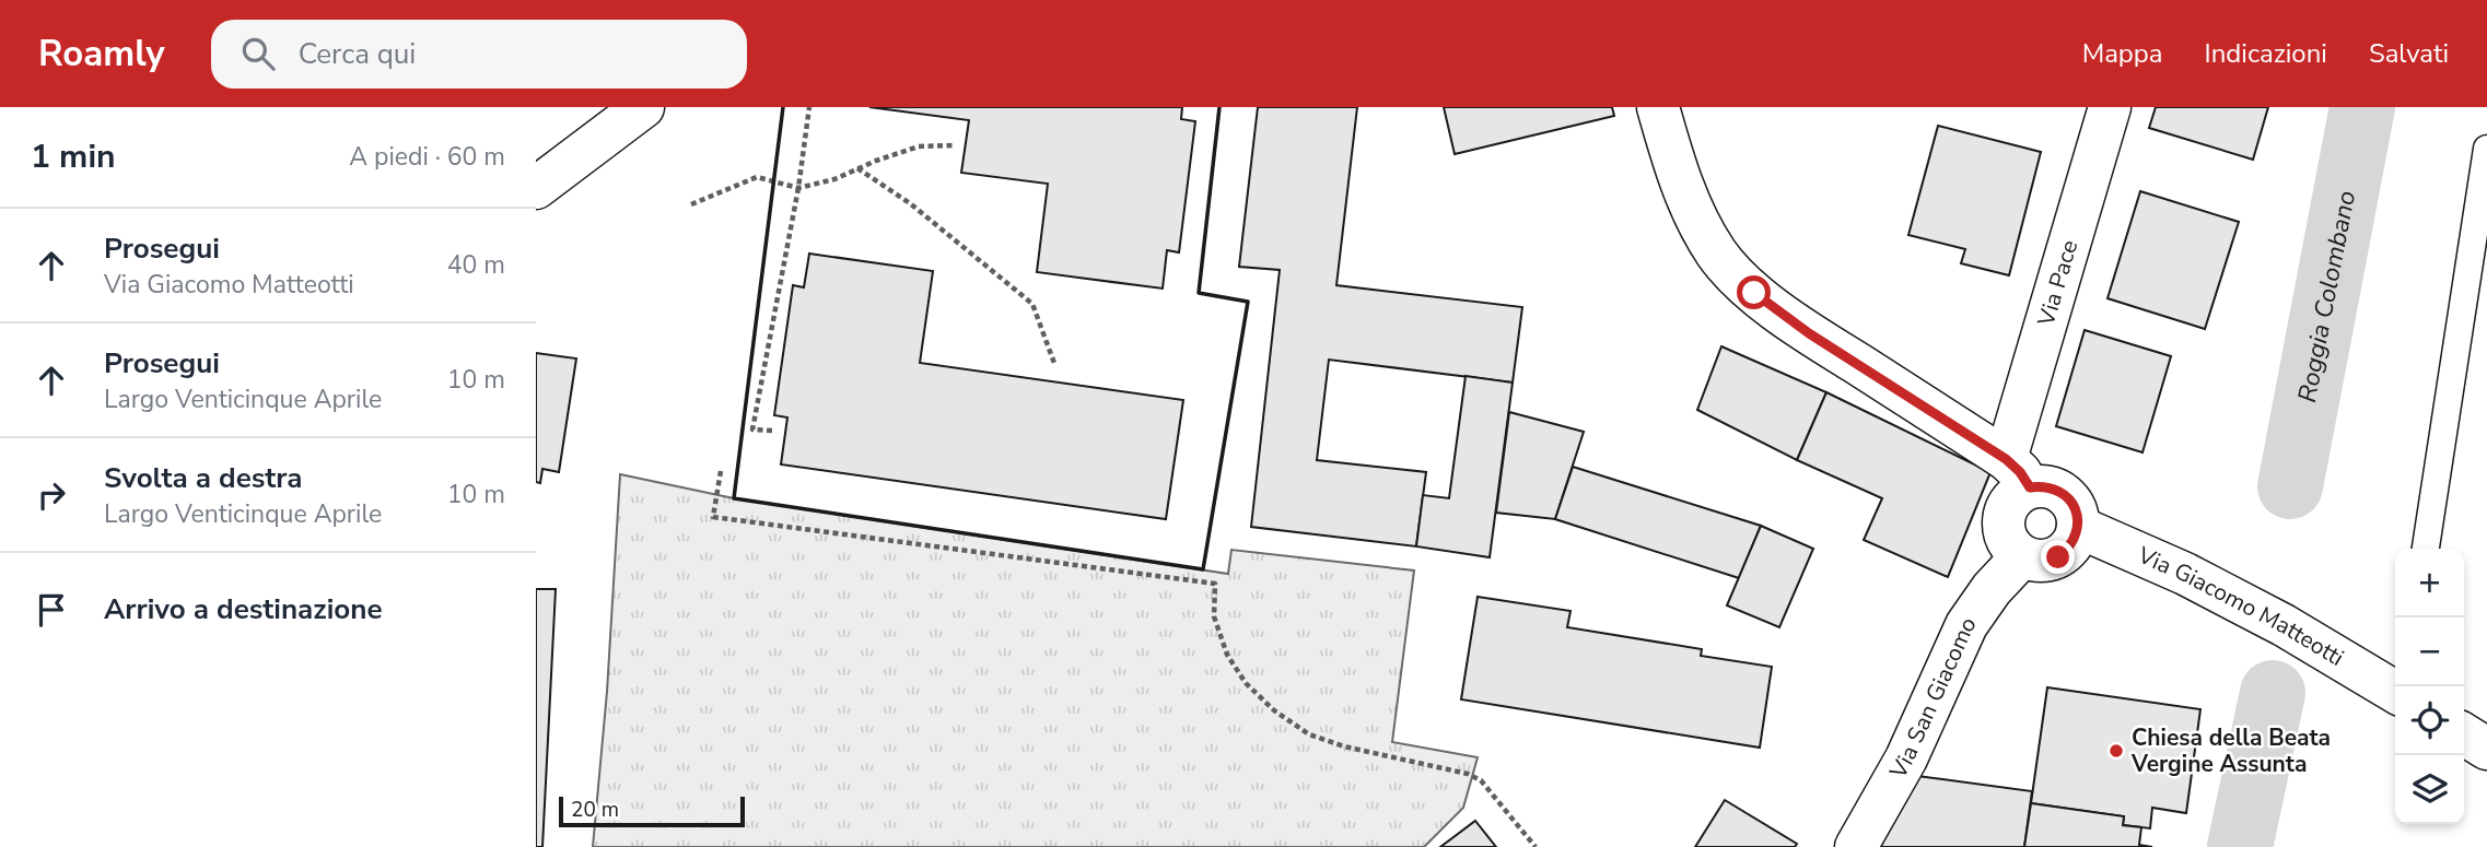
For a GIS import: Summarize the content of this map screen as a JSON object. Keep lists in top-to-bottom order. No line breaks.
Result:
{"streets":{"street":["Via Pace","Via Giacomo Matteotti","Via San Giacomo"]},"crossings":[["Via Pace","Via Giacomo Matteotti"],["Via Pace","Via San Giacomo"],["Via Giacomo Matteotti","Via San Giacomo"]],"water":["Roggia Colombano"],"places":["Chiesa della Beata Vergine Assunta"],"scale_bar":"20 m","page":{"header":"Roamly","search":"Cerca qui","nav":["Mappa","Indicazioni","Salvati"],"heading":["1 min","A piedi · 60 m"],"list":[["Prosegui","Via Giacomo Matteotti","40 m"],["Prosegui","Largo Venticinque Aprile","10 m"],["Svolta a destra","Largo Venticinque Aprile","10 m"],"Arrivo a destinazione"],"map_buttons":["+","−"],"scale":"20 m"}}
